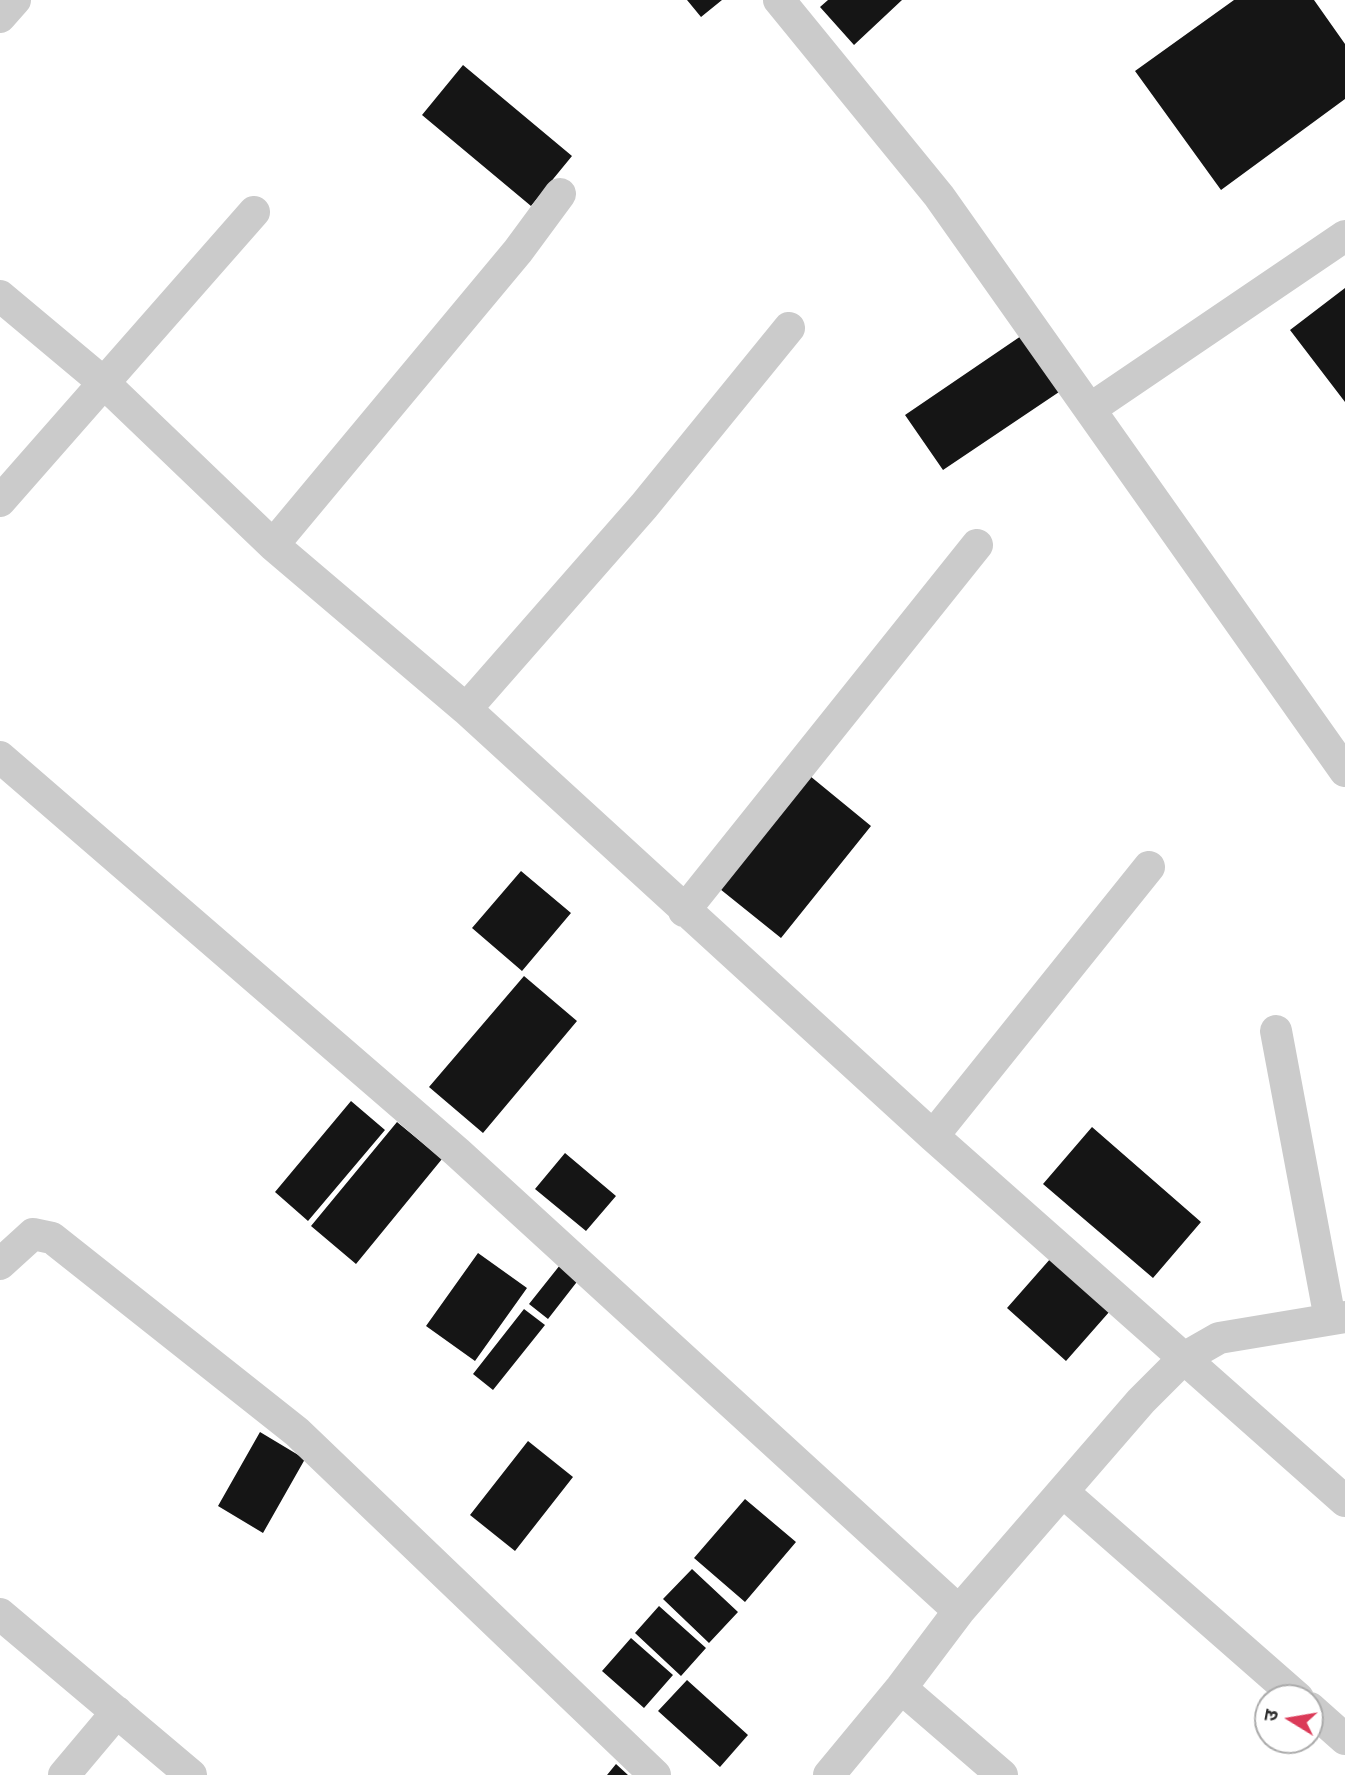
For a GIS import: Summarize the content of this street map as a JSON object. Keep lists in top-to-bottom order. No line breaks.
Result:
{"north":"left"}
